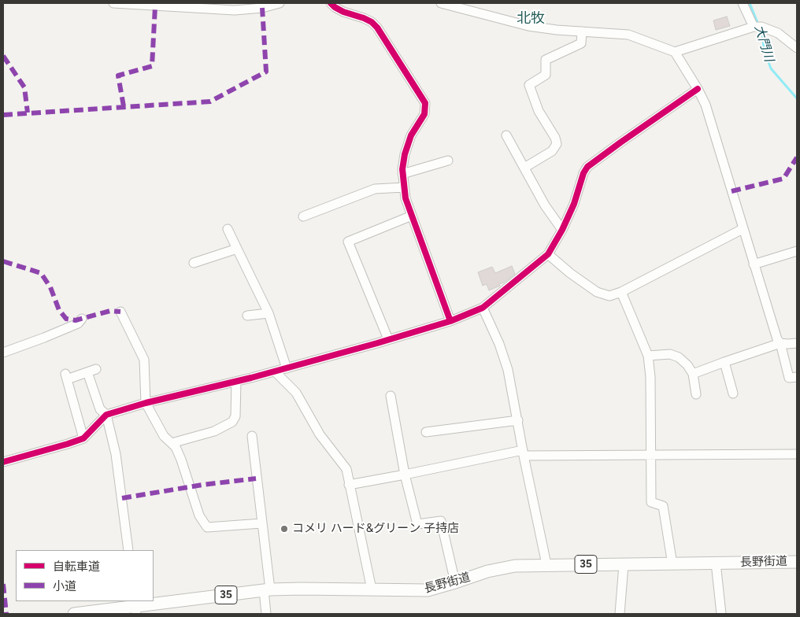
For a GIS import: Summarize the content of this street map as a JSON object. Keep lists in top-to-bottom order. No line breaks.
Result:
{"streets":{"main road":["長野街道","35"]},"districts":["北牧"],"water":["大門川"],"places":["コメリ ハード&グリーン 子持店"],"legend":["自転車道","小道"]}
